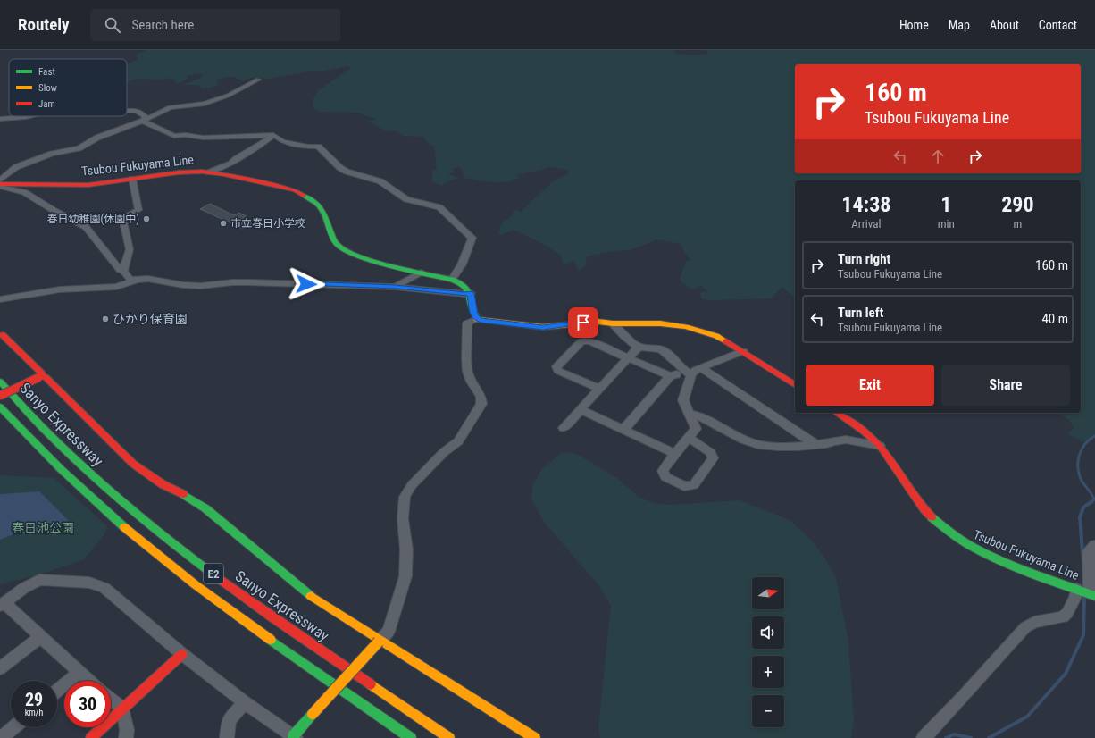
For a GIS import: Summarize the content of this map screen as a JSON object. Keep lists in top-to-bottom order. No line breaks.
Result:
{"streets":{"main road":["Tsubou Fukuyama Line","Sanyo Expressway","E2"]},"parks":["春日池公園"],"places":["春日幼稚園(休園中)","市立春日小学校","ひかり保育園"],"legend":["Fast","Slow","Jam"],"north":"right","page":{"header":"Routely","search":"Search here","nav":["Home","Map","About","Contact"],"turn":["160 m","Tsubou Fukuyama Line"],"eta":["14:38","Arrival","1","min","290","m"],"list":[{"name":"Turn right","note":"Tsubou Fukuyama Line","value":"160 m"},{"name":"Turn left","note":"Tsubou Fukuyama Line","value":"40 m"}],"buttons":["Exit","Share"],"map_buttons":["+","−"],"speed":"29 km/h","limit":"30"}}
